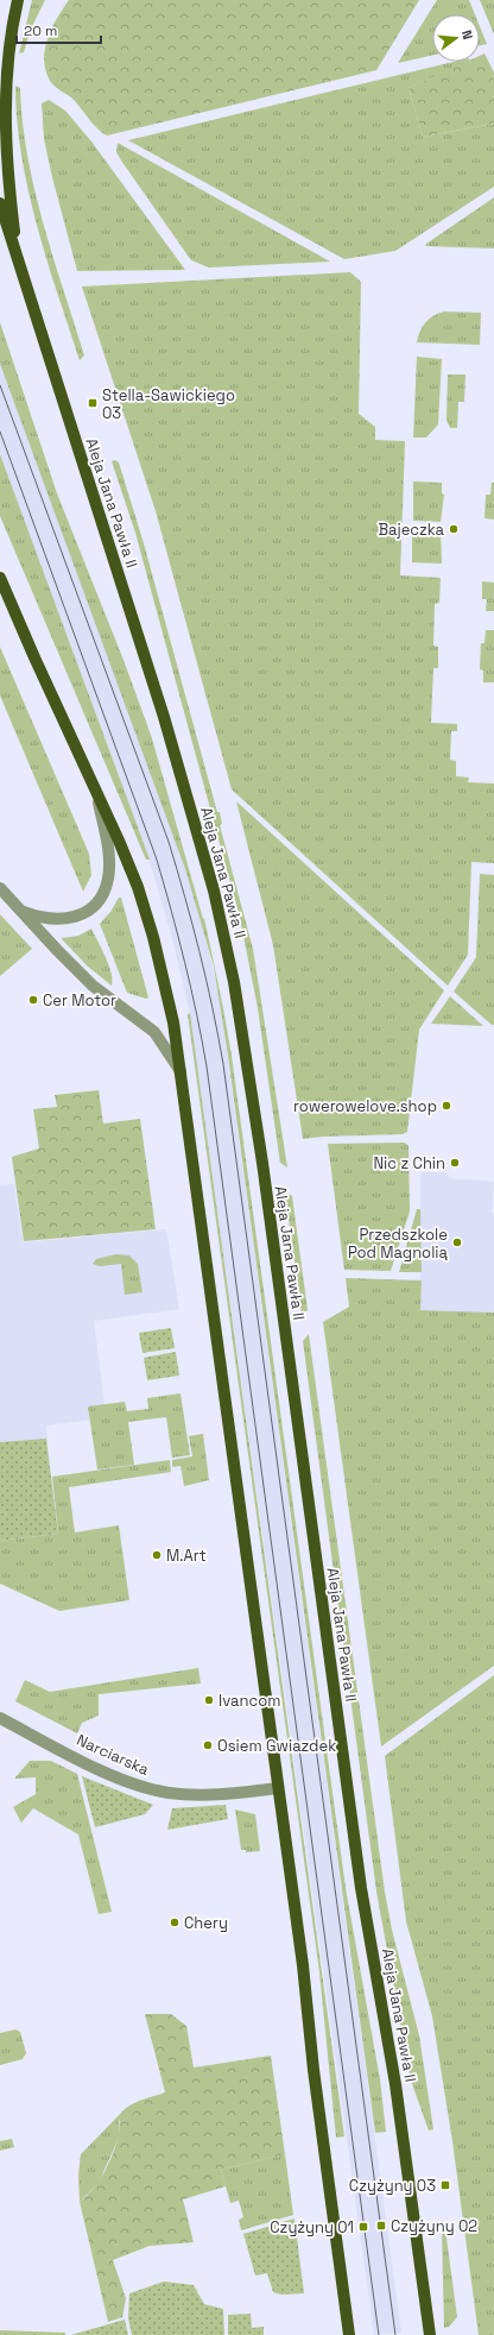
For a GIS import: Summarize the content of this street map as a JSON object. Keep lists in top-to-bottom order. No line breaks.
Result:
{"streets":{"main road":["Aleja Jana Pawła II"],"street":["Narciarska"]},"places":{"transit":["Stella-Sawickiego 03","Czyżyny 03","Czyżyny 02","Czyżyny 01"],"other":["Bajeczka","Cer Motor","rowerowelove.shop","Nic z Chin","Przedszkole Pod Magnolią","M.Art","Ivancom","Osiem Gwiazdek","Chery"]},"scale_bar":"20 m","north":"right"}
